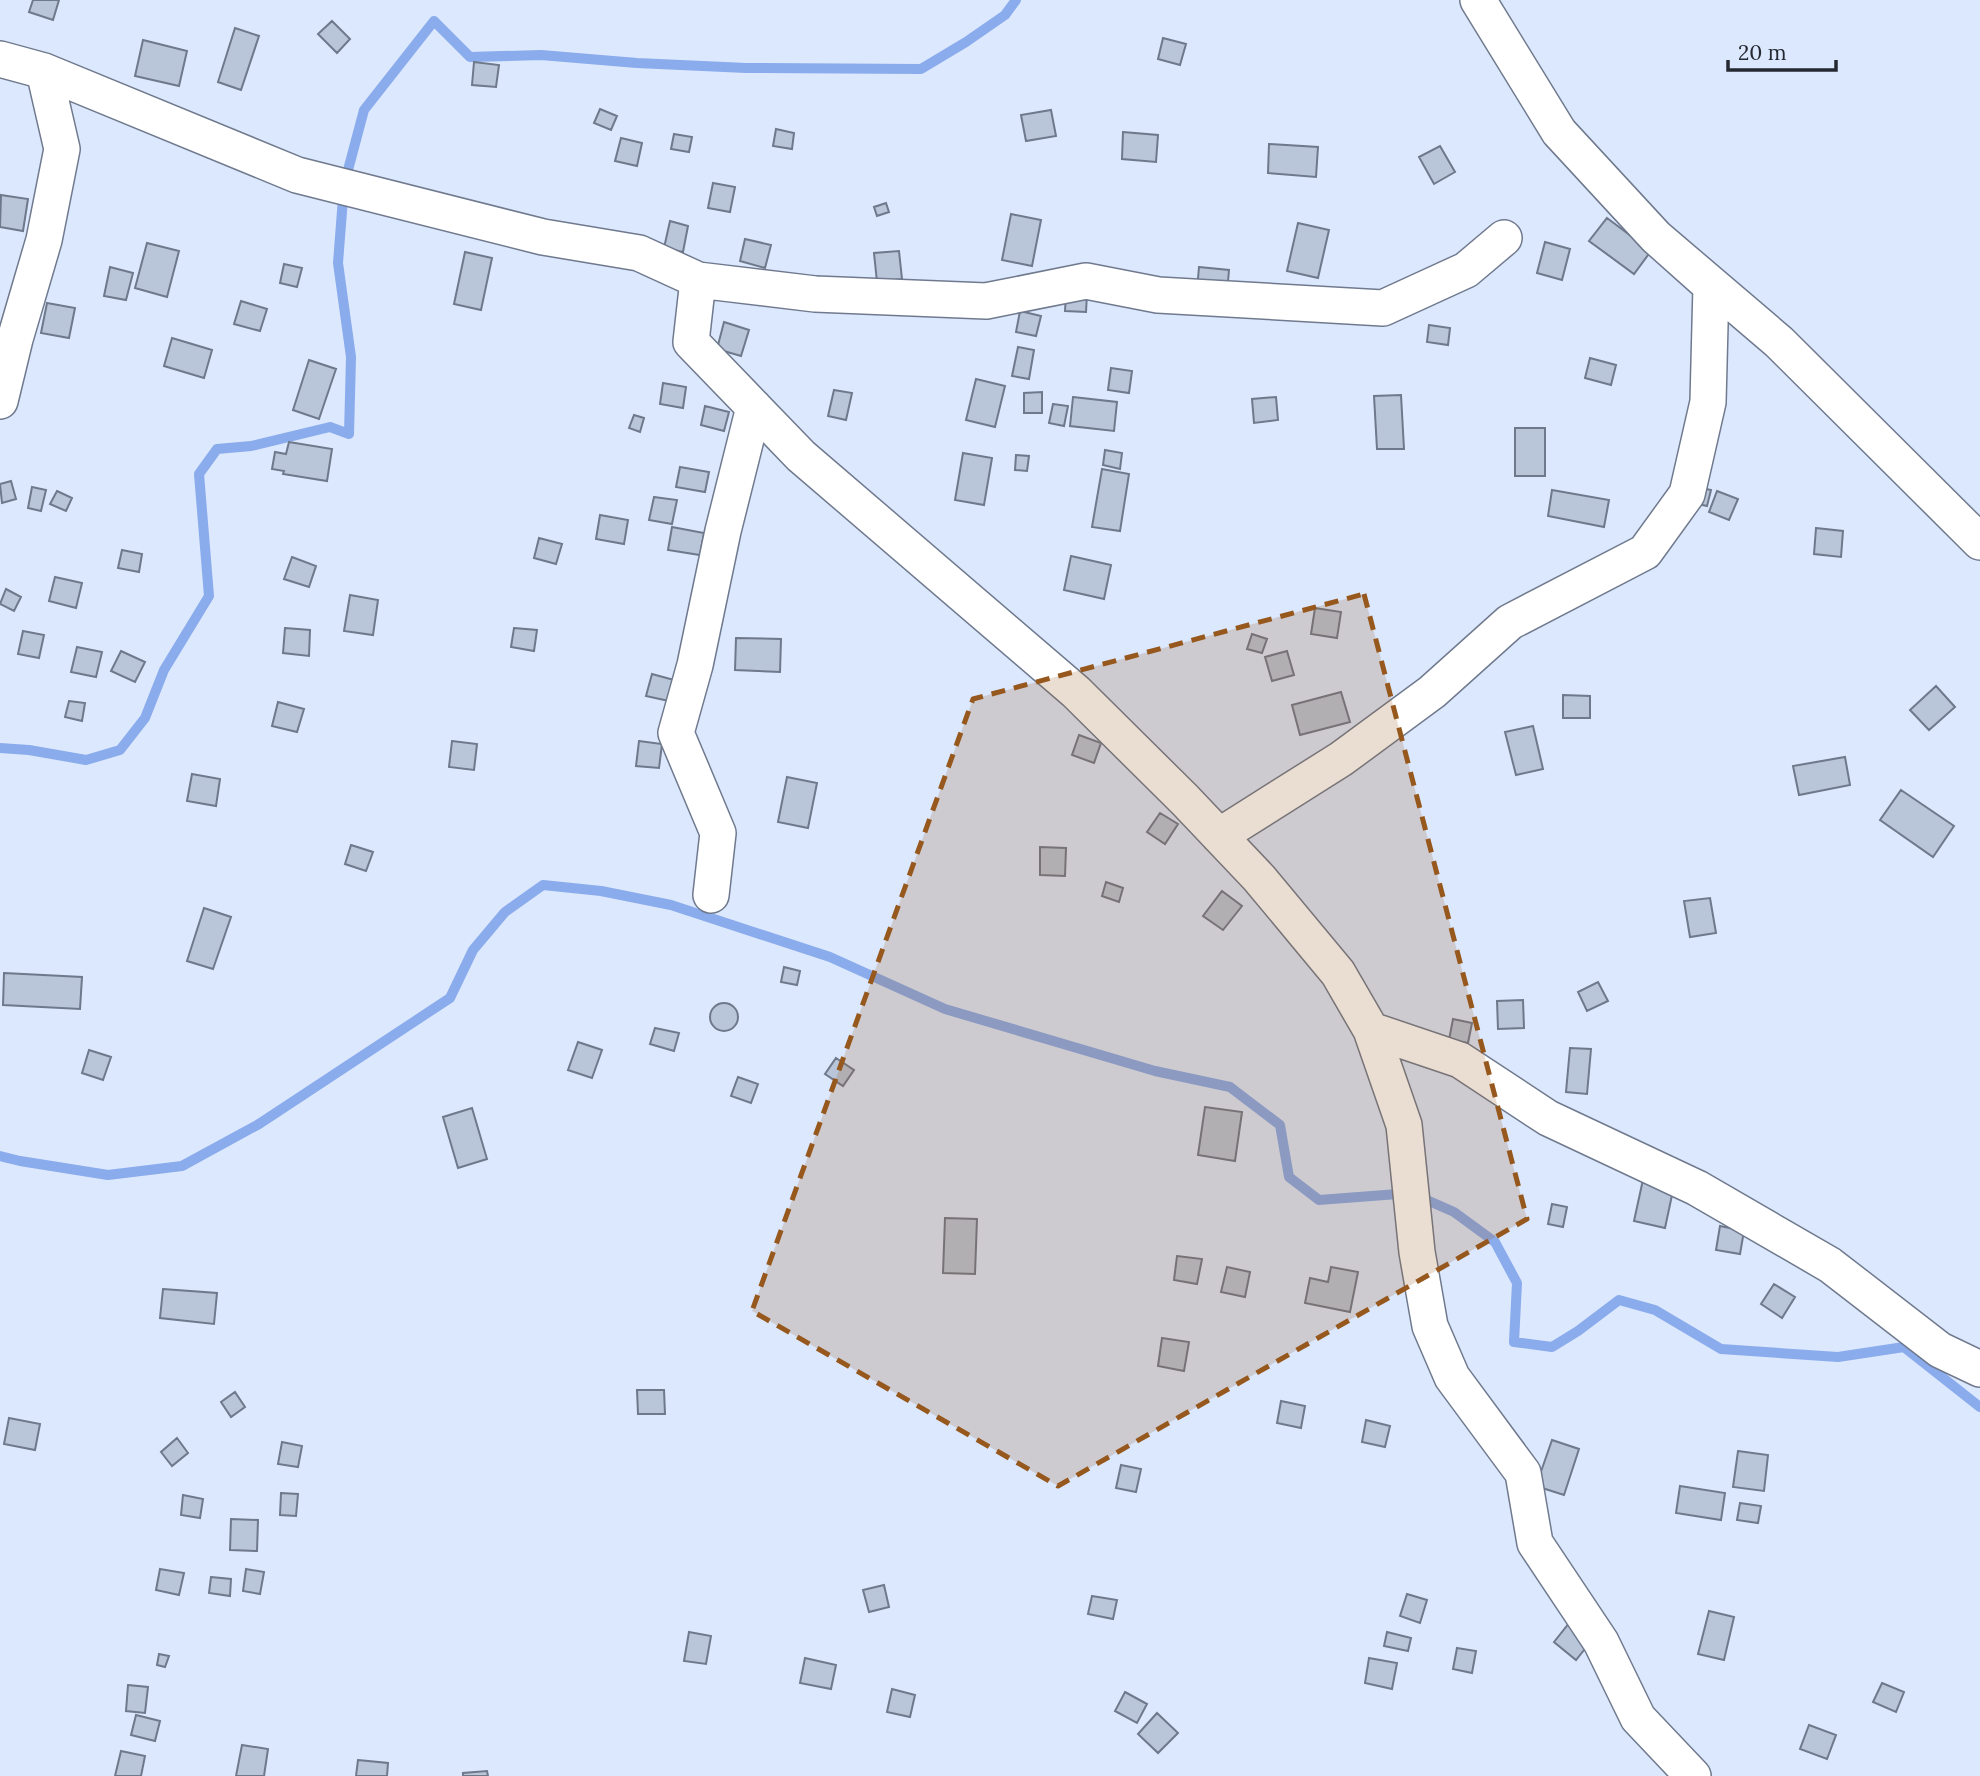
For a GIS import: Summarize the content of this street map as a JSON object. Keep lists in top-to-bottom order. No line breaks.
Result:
{"scale_bar":"20 m"}
